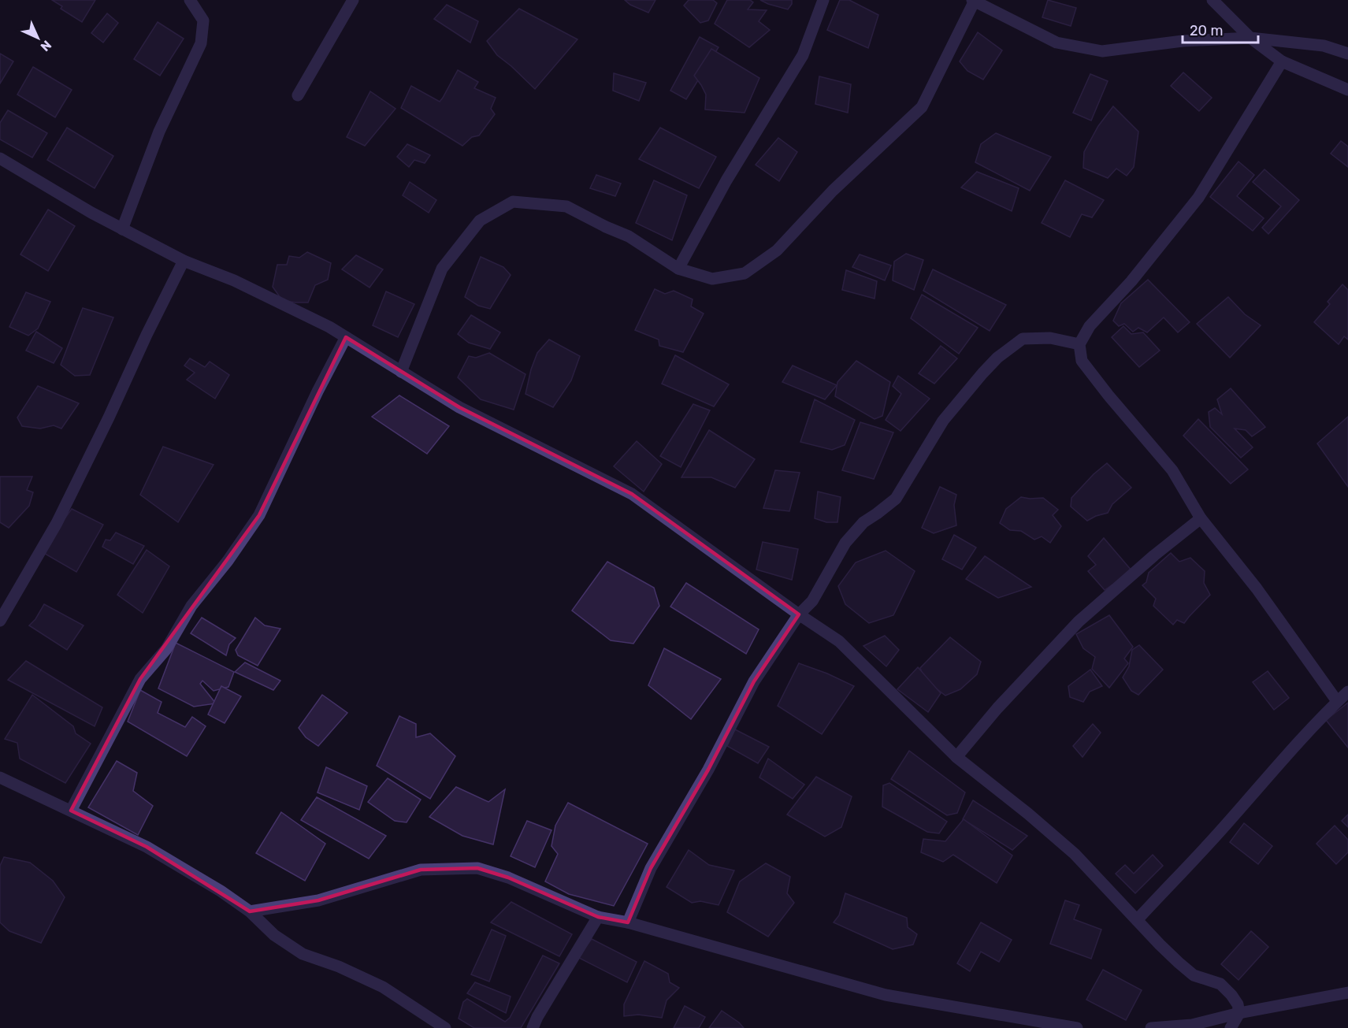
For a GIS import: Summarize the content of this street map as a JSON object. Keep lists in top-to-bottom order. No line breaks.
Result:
{"scale_bar":"20 m","north":"bottom right"}
